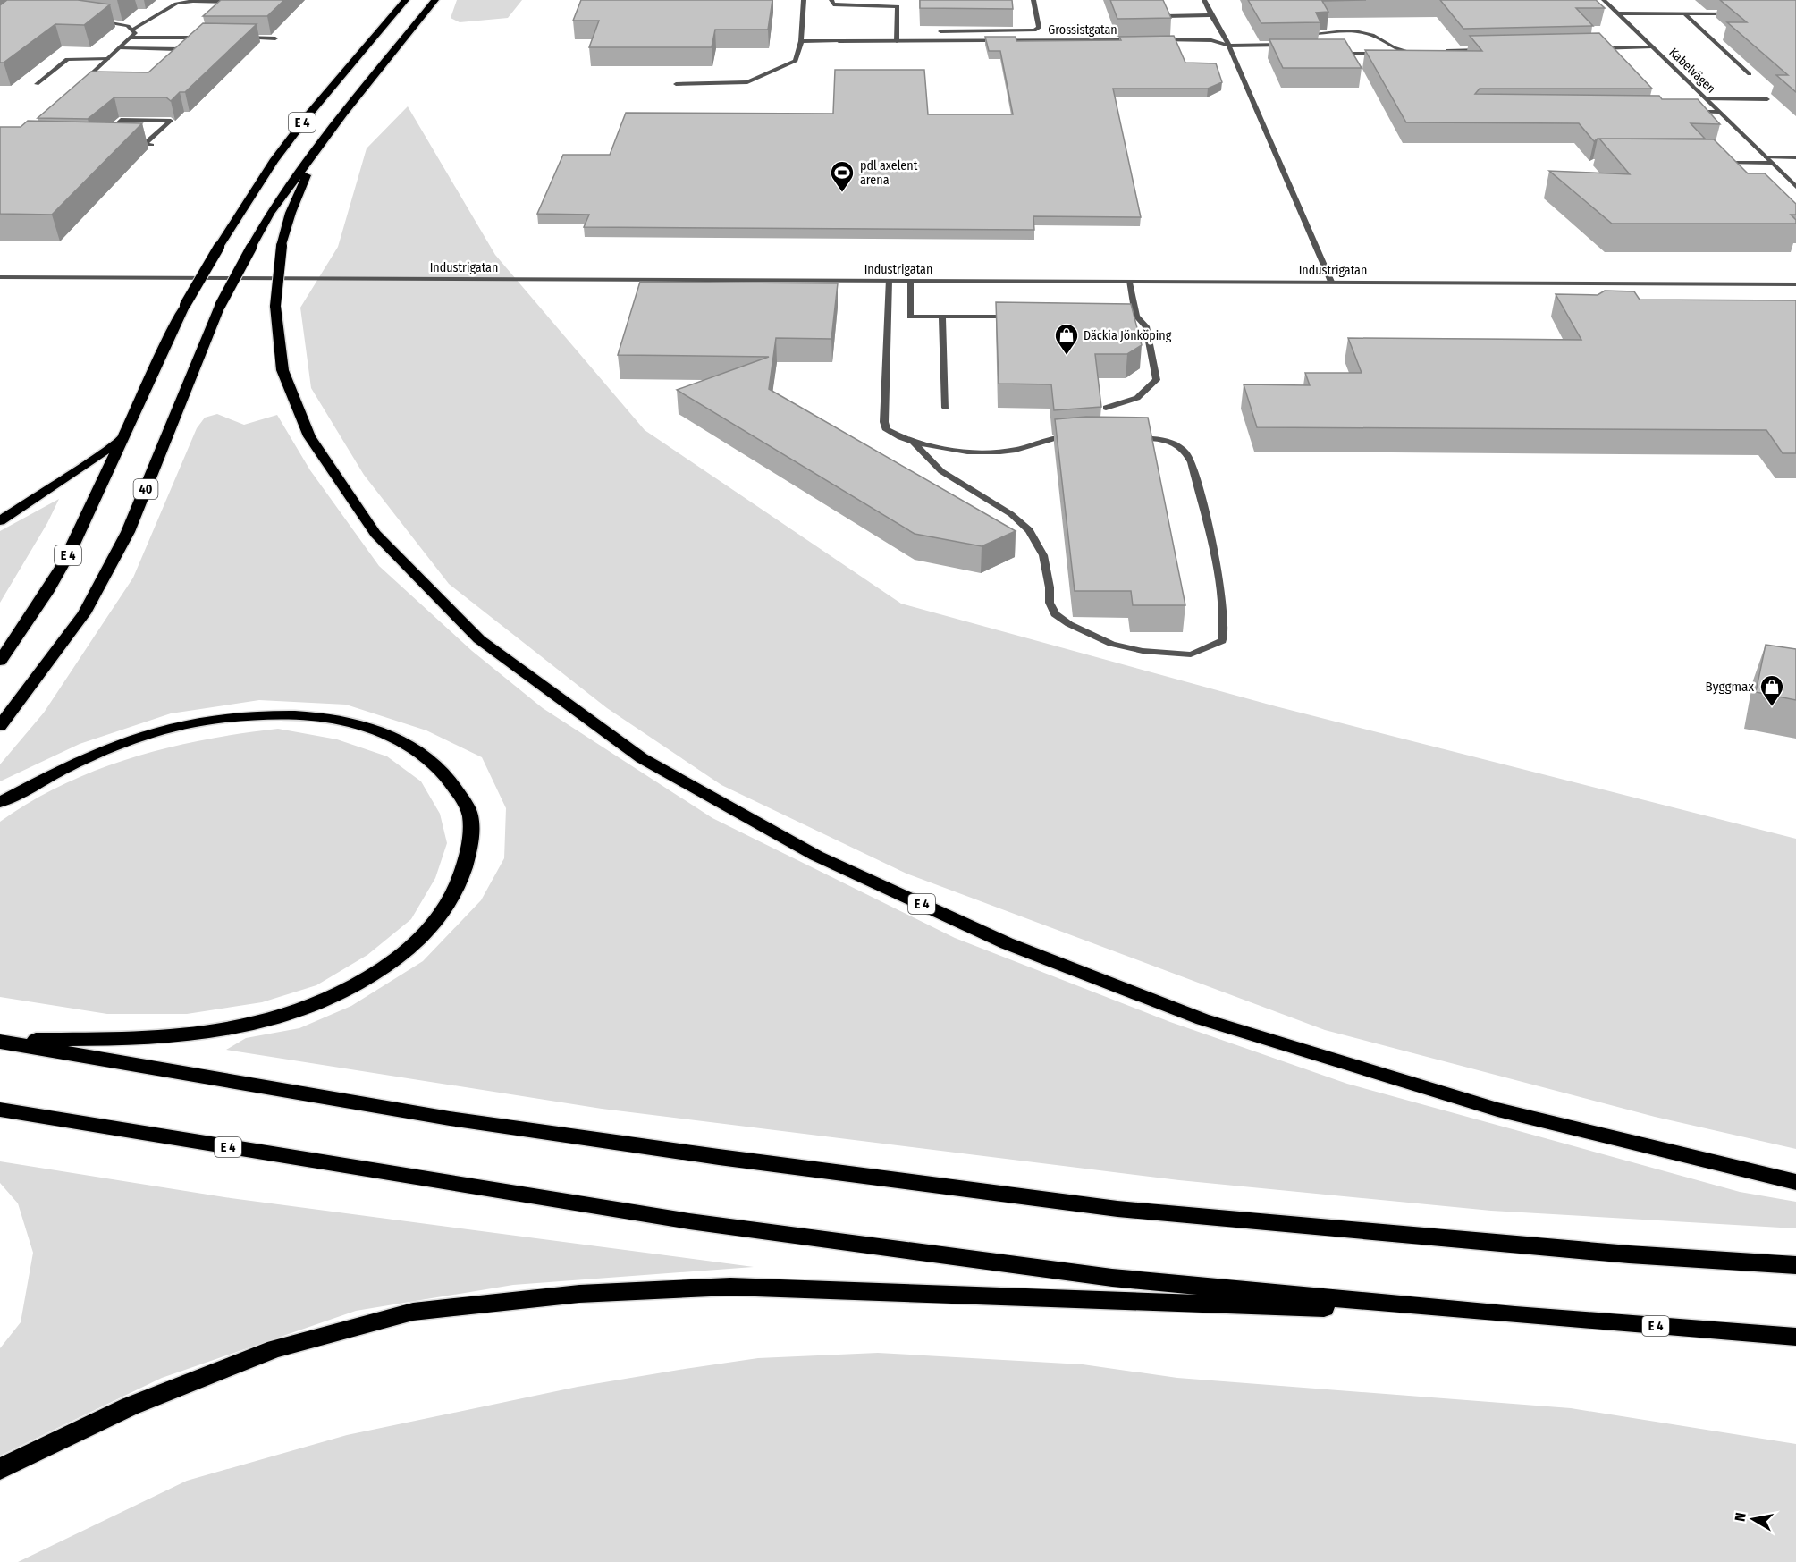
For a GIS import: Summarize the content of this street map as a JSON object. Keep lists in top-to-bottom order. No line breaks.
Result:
{"streets":{"highway":["E 4","40"],"street":["Grossistgatan","Kabelvägen","Industrigatan"]},"crossings":[["E 4","40"]],"places":{"sports":["pdl axelent arena"],"shop":["Däckia Jönköping","Byggmax"]},"north":"left"}
